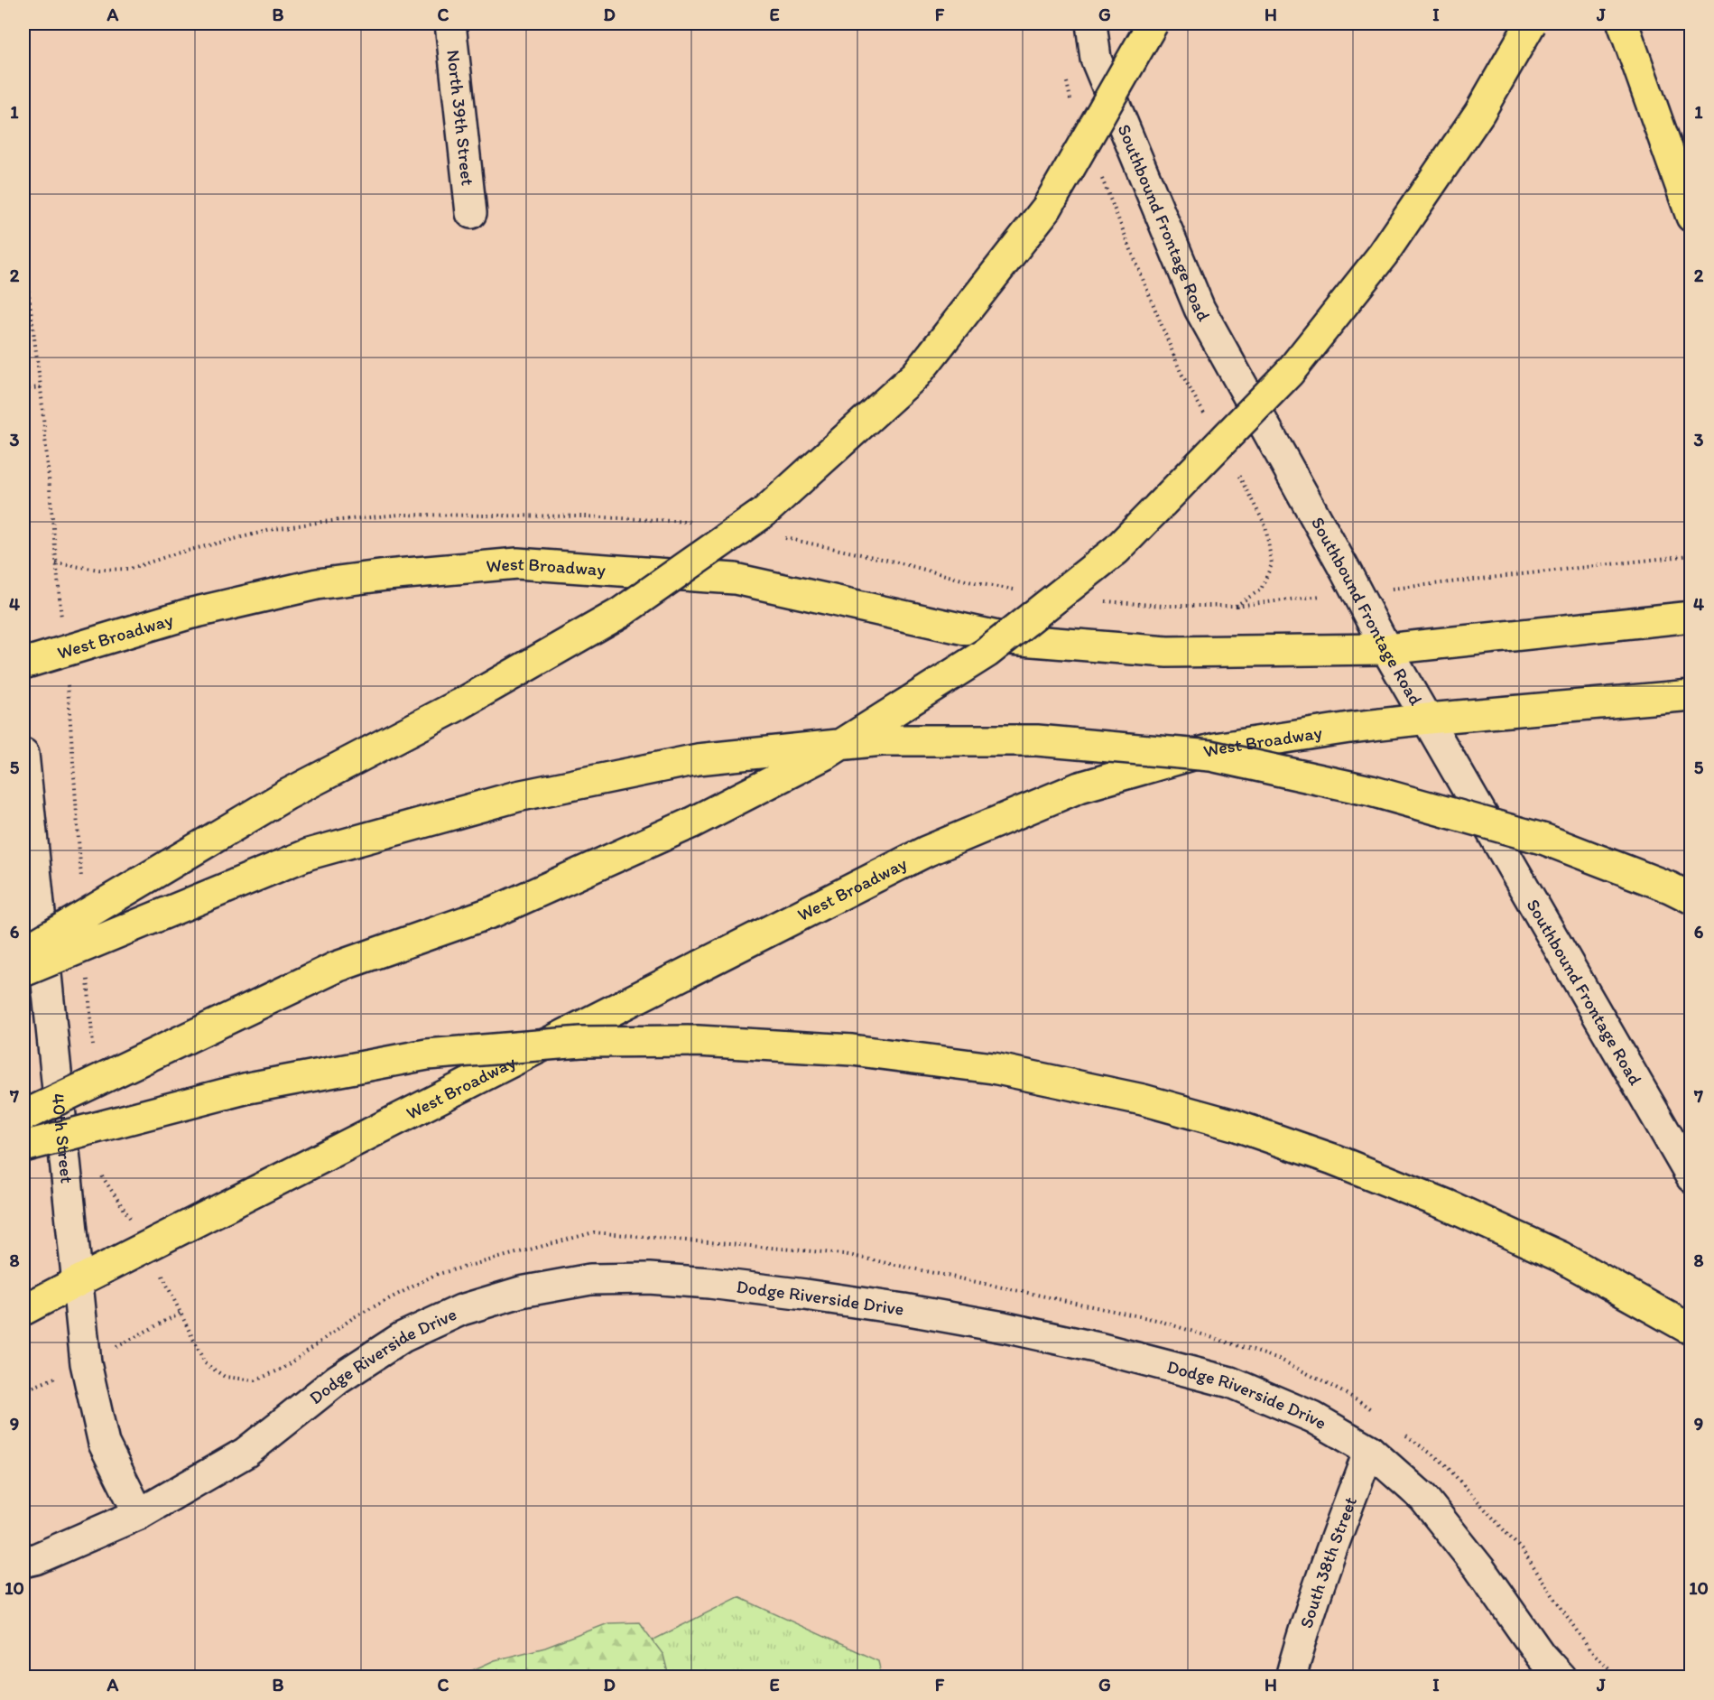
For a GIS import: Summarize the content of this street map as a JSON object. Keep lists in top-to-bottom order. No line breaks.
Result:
{"streets":{"main road":["West Broadway"],"street":["North 39th Street","Southbound Frontage Road","40th Street","Dodge Riverside Drive","South 38th Street"]},"crossings":[["Southbound Frontage Road","West Broadway"],["West Broadway","40th Street"],["40th Street","Dodge Riverside Drive"],["Dodge Riverside Drive","South 38th Street"]],"grid":{"columns":["A","B","C","D","E","F","G","H","I","J"],"rows":["1","2","3","4","5","6","7","8","9","10"]}}
